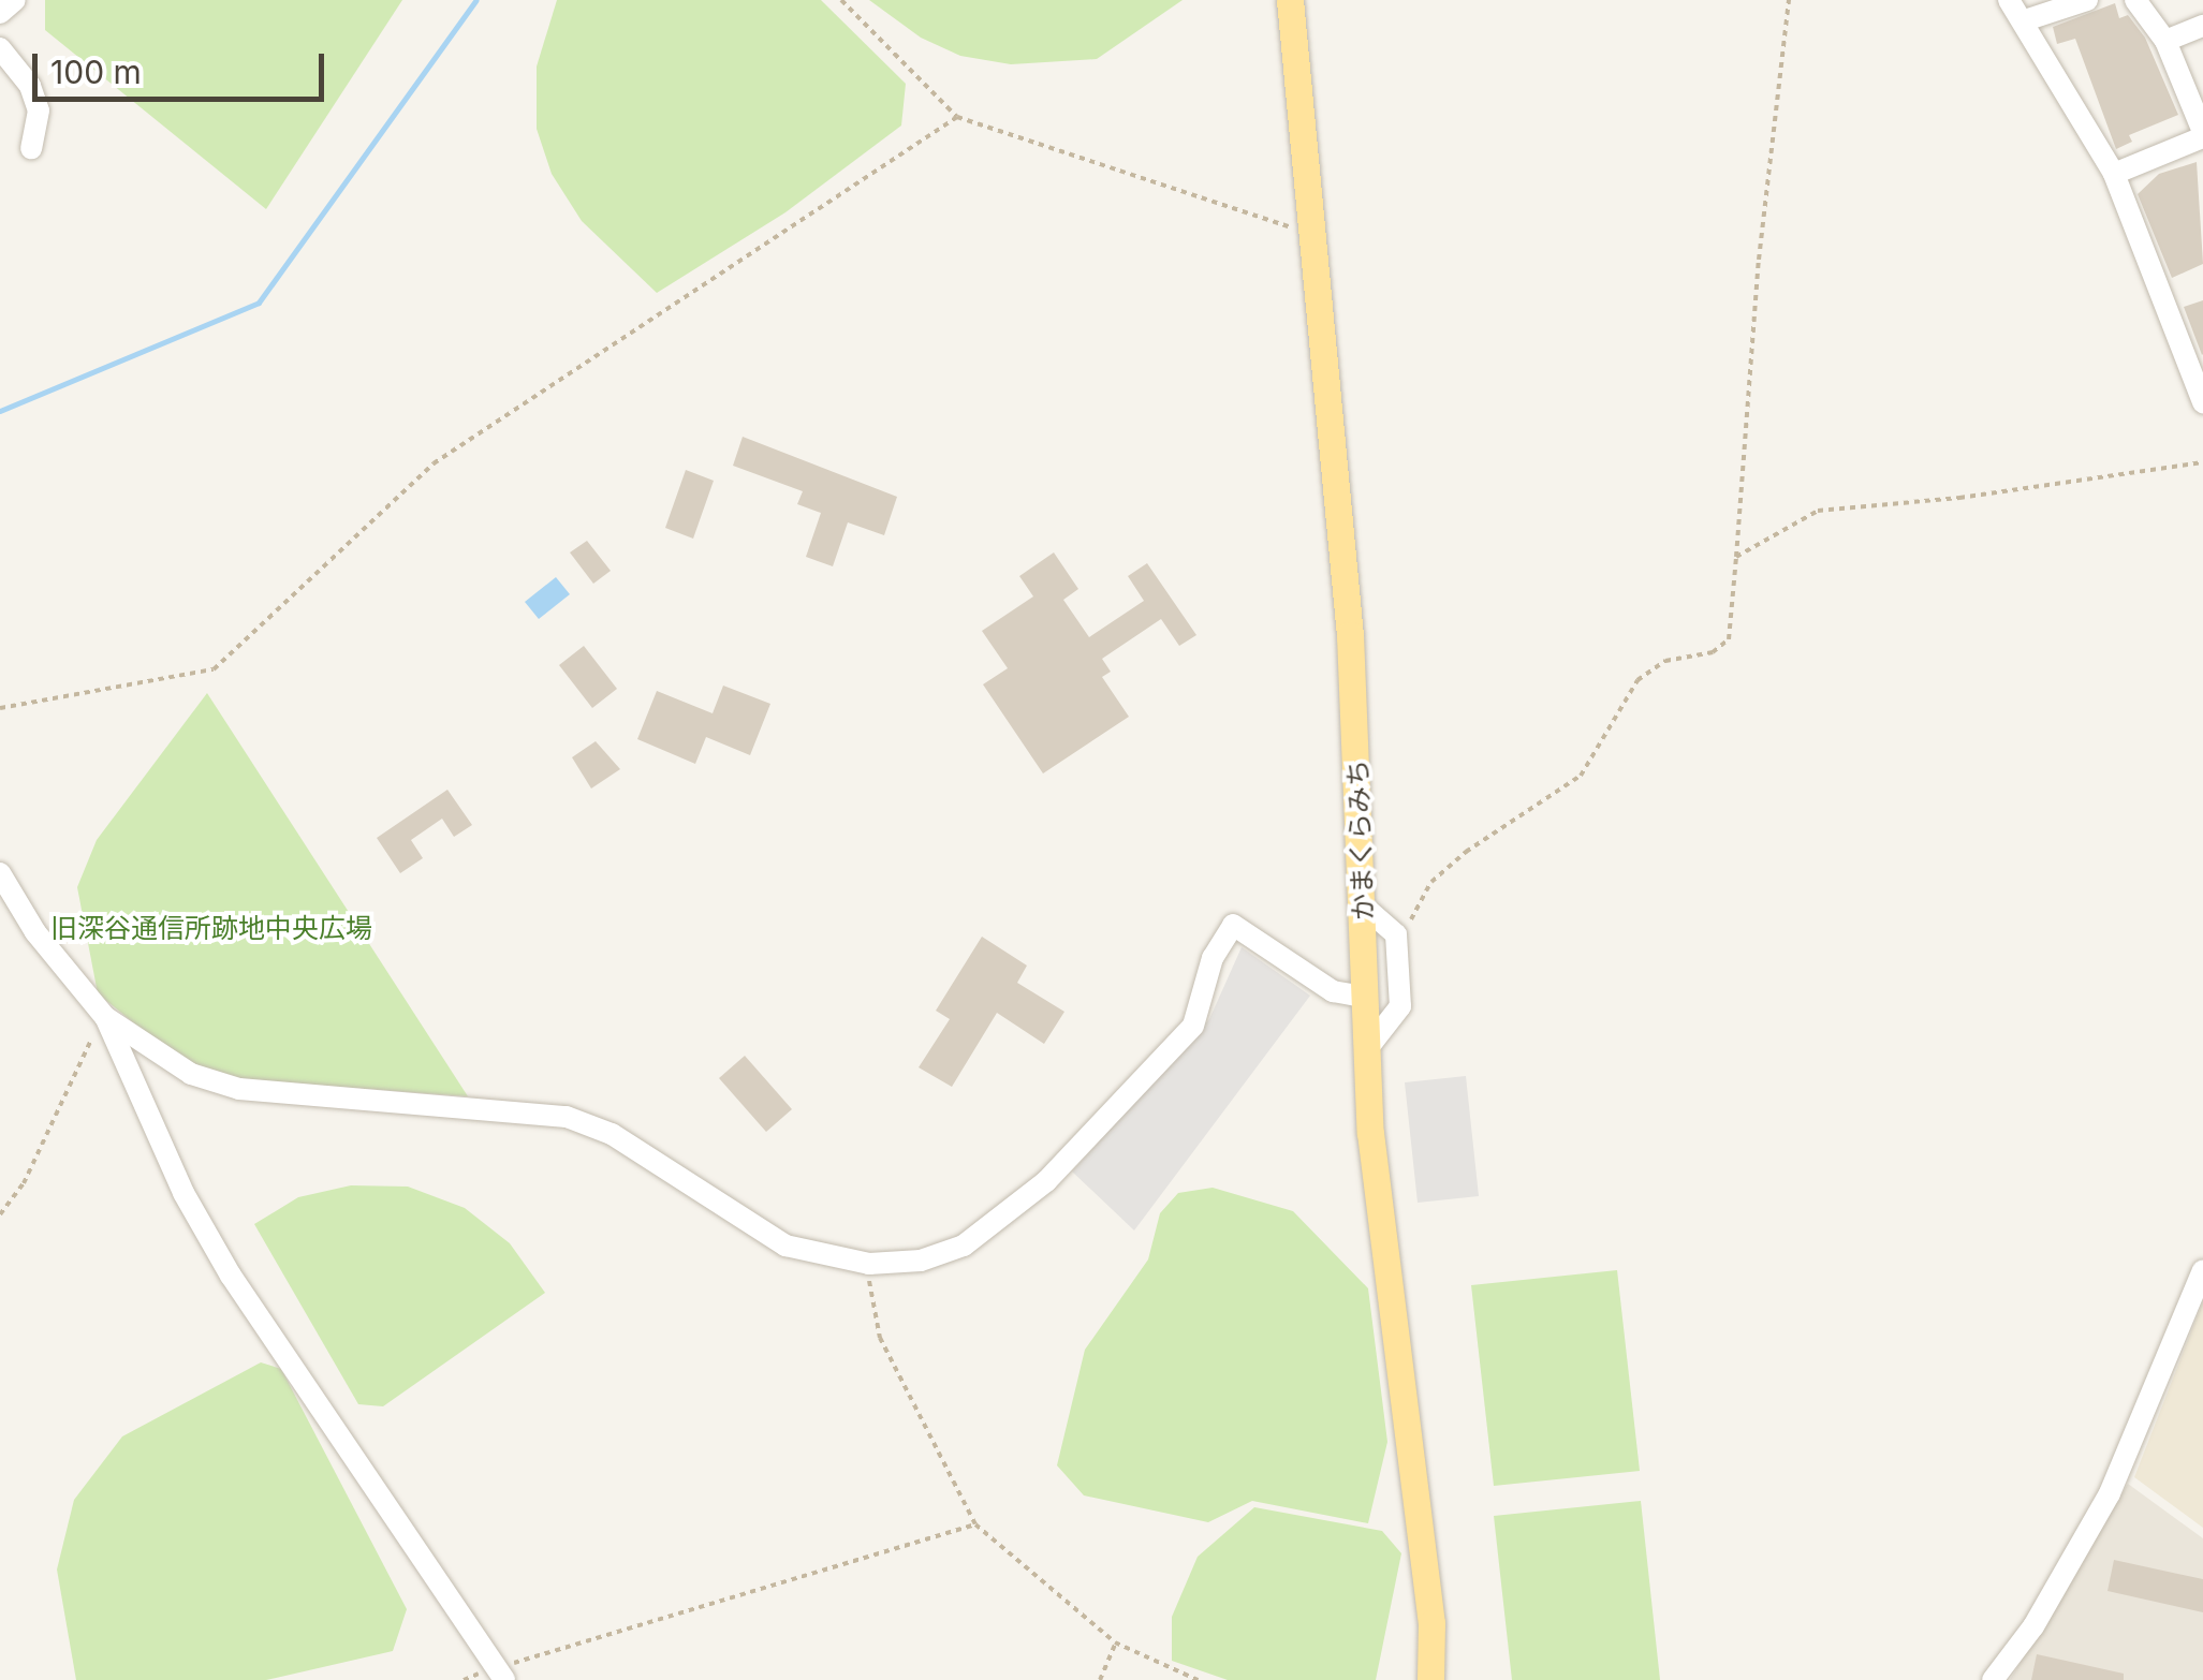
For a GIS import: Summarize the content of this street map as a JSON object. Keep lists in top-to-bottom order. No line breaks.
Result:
{"streets":{"main road":["かまくらみち"]},"parks":["旧深谷通信所跡地中央広場"],"scale_bar":"100 m"}
